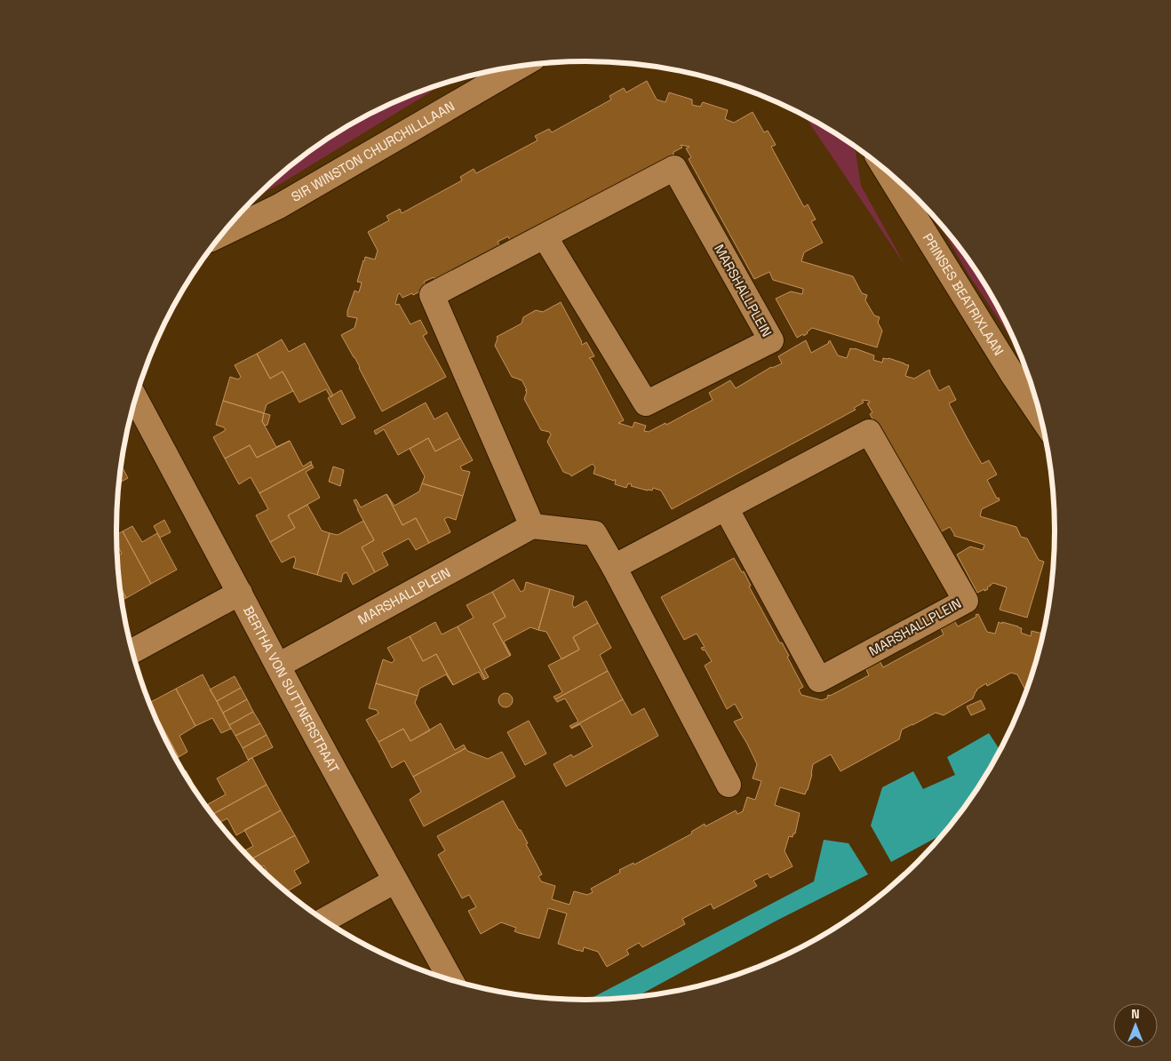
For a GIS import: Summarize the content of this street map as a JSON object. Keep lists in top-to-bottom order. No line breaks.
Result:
{"streets":{"street":["SIR WINSTON CHURCHILLLAAN","MARSHALLPLEIN","PRINSES BEATRIXLAAN","BERTHA VON SUTTNERSTRAAT"]},"crossings":[["MARSHALLPLEIN","BERTHA VON SUTTNERSTRAAT"]],"north":"top"}
